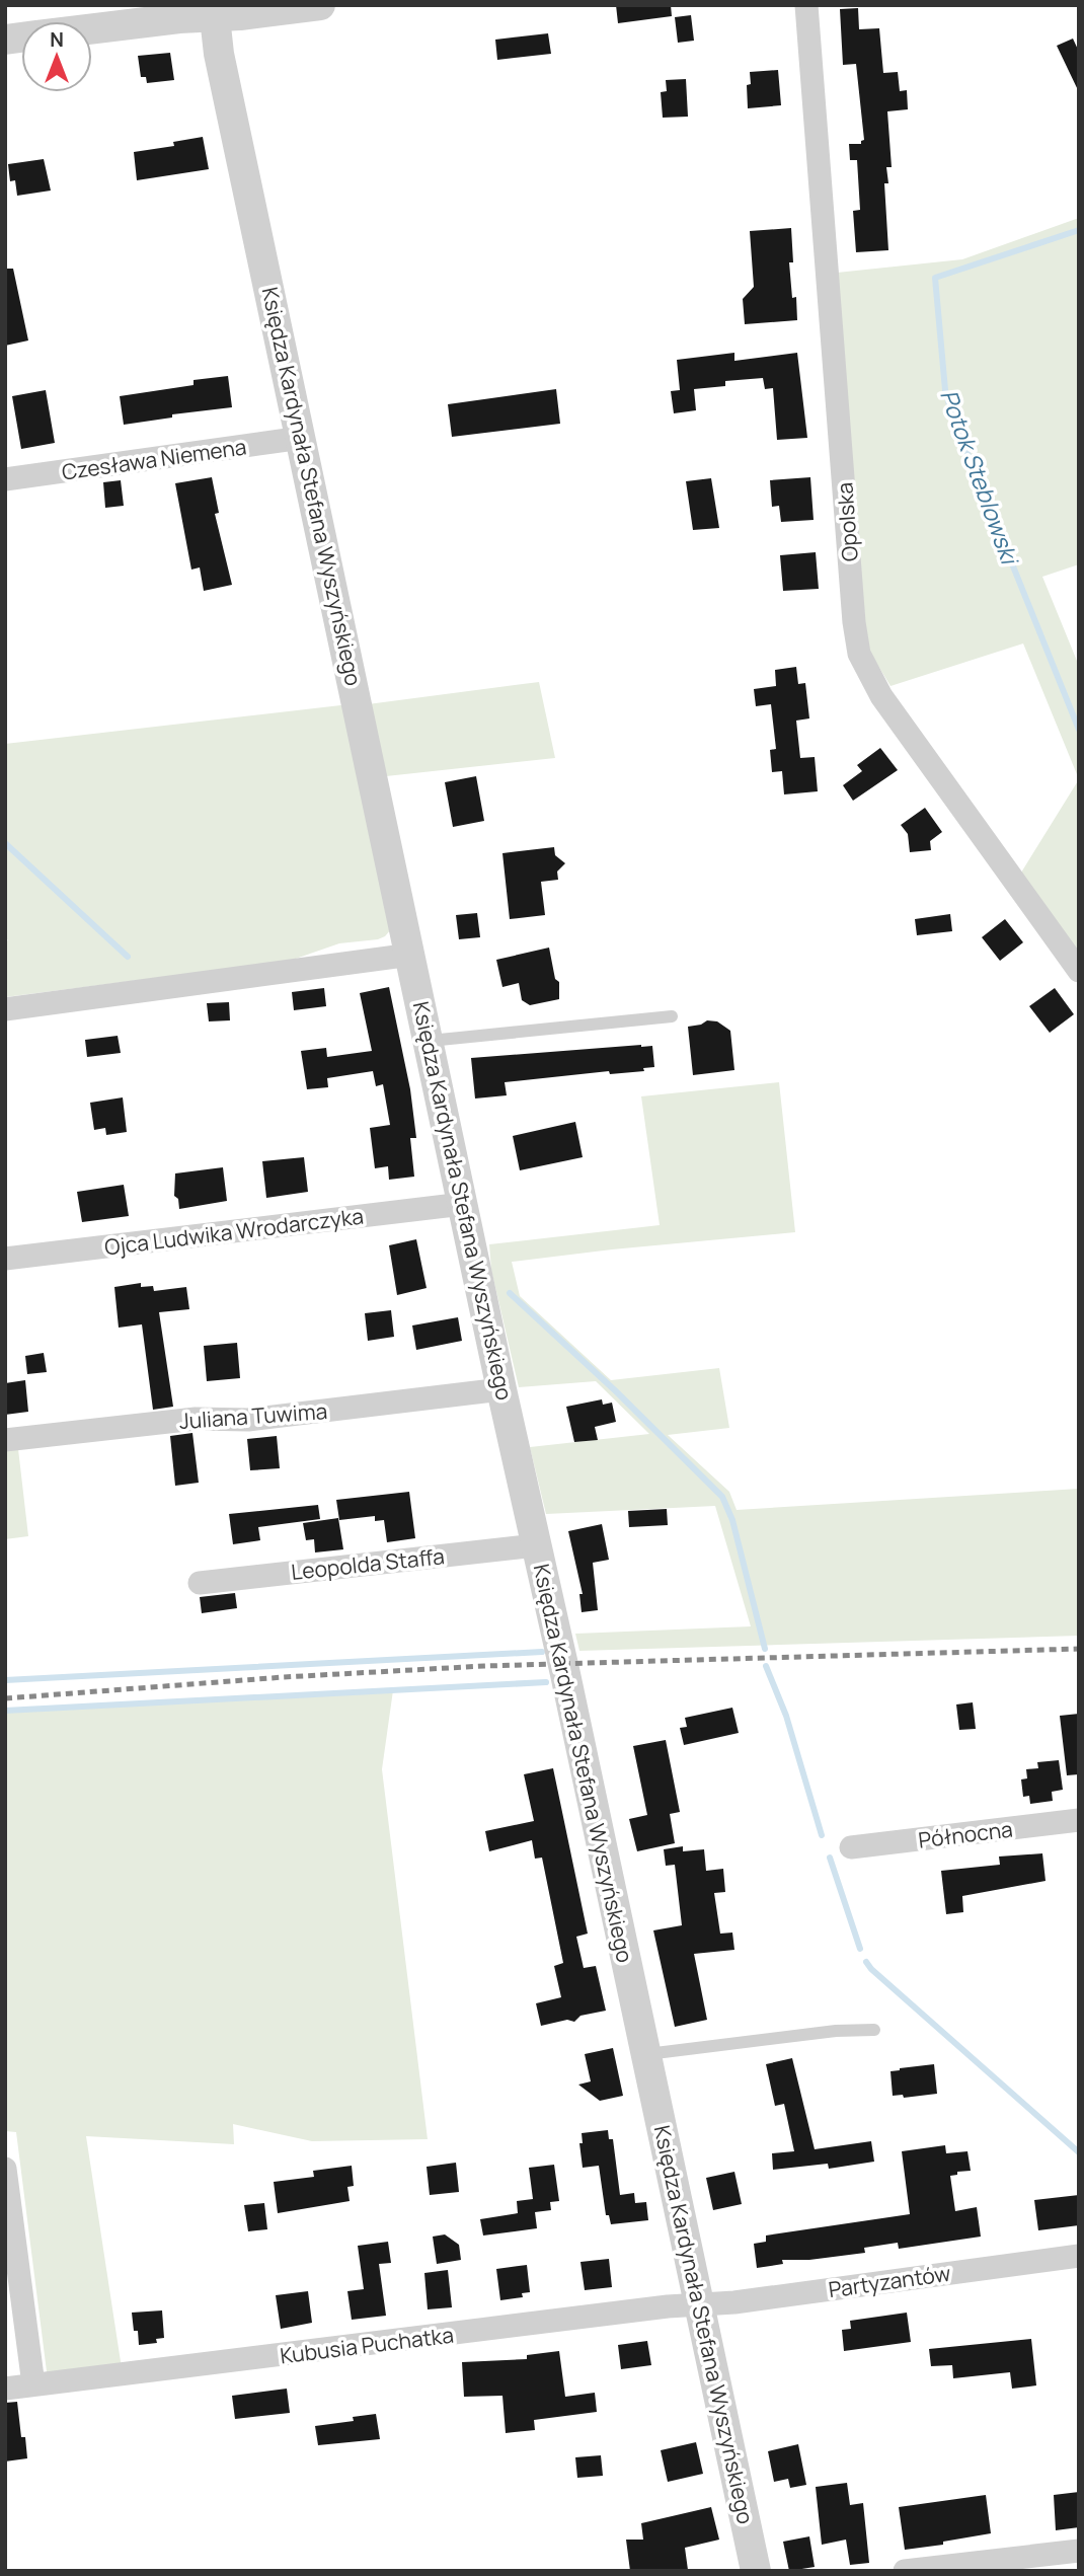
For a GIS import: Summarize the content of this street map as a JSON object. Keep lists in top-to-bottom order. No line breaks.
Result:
{"streets":{"street":["Czesława Niemena","Księdza Kardynała Stefana Wyszyńskiego","Opolska","Ojca Ludwika Wrodarczyka","Juliana Tuwima","Leopolda Staffa","Północna","Partyzantów","Kubusia Puchatka"]},"crossings":[["Czesława Niemena","Księdza Kardynała Stefana Wyszyńskiego"],["Księdza Kardynała Stefana Wyszyńskiego","Ojca Ludwika Wrodarczyka"],["Księdza Kardynała Stefana Wyszyńskiego","Juliana Tuwima"],["Księdza Kardynała Stefana Wyszyńskiego","Leopolda Staffa"],["Księdza Kardynała Stefana Wyszyńskiego","Partyzantów"],["Księdza Kardynała Stefana Wyszyńskiego","Kubusia Puchatka"],["Partyzantów","Kubusia Puchatka"]],"water":["Potok Steblowski"],"north":"top"}
